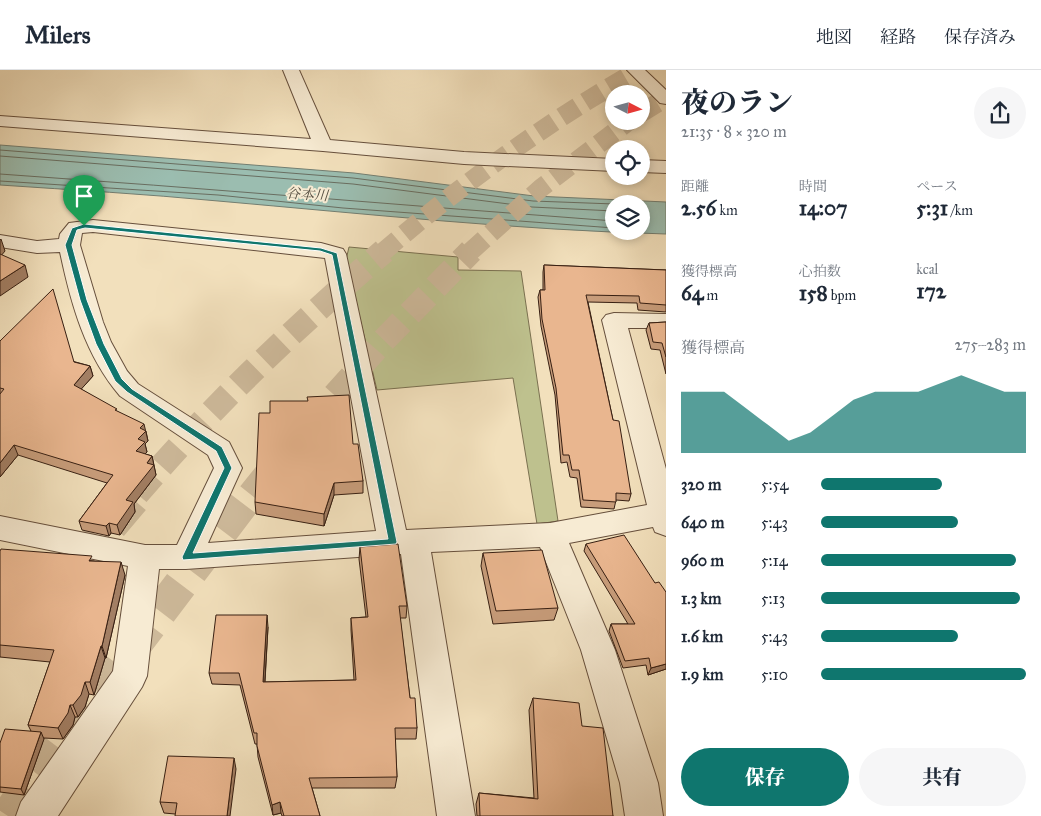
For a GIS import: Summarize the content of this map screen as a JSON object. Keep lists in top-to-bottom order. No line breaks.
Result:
{"water":["谷本川"],"north":"right","page":{"header":"Milers","nav":["地図","経路","保存済み"],"heading":["夜のラン","21:35 · 8 × 320 m"],"stats":[["距離","2.56 km"],["時間","14:07"],["ペース","5:31 /km"],["獲得標高","64 m"],["心拍数","158 bpm"],["kcal","172"]],"chart":["獲得標高","275–283 m"],"list":[{"name":"320 m","note":"5:54"},{"name":"640 m","note":"5:43"},{"name":"960 m","note":"5:14"},{"name":"1.3 km","note":"5:13"},{"name":"1.6 km","note":"5:43"},{"name":"1.9 km","note":"5:10"}],"buttons":["保存","共有"]}}
